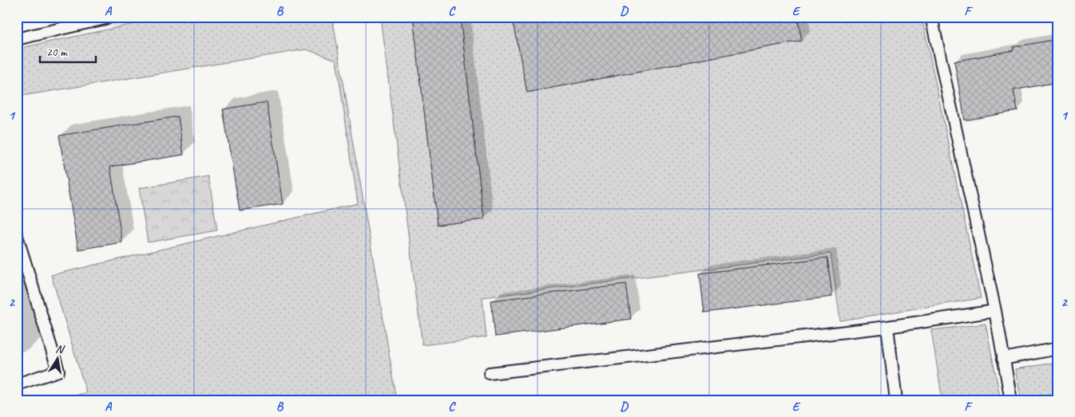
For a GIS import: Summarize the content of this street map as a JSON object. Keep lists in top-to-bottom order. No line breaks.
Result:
{"scale_bar":"20 m","north":"top","grid":{"columns":["A","B","C","D","E","F"],"rows":["1","2"]}}
